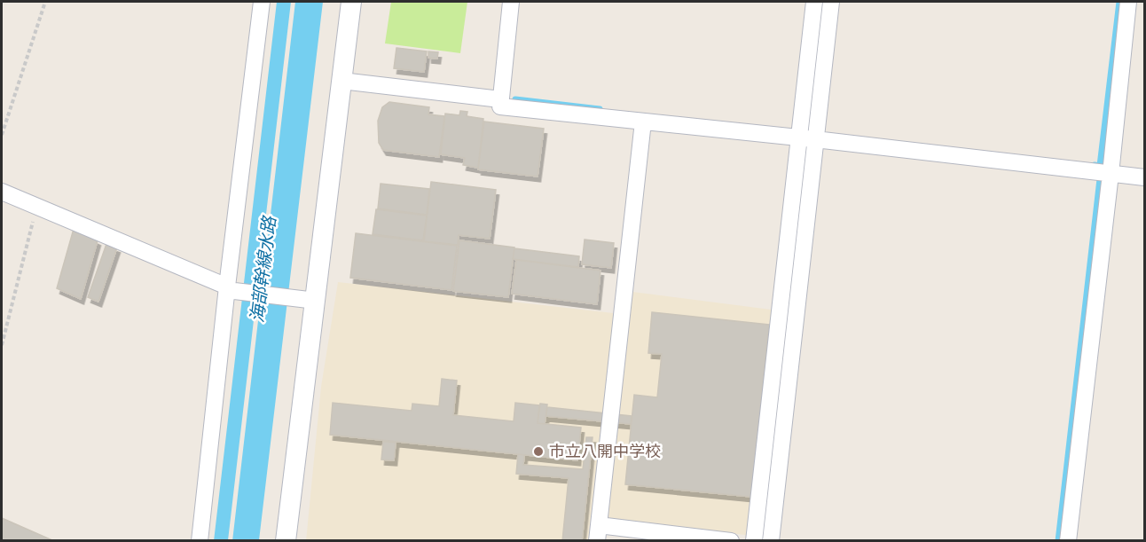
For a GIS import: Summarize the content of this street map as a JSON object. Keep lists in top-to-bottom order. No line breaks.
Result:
{"water":["海部幹線水路"],"places":["市立八開中学校"]}
